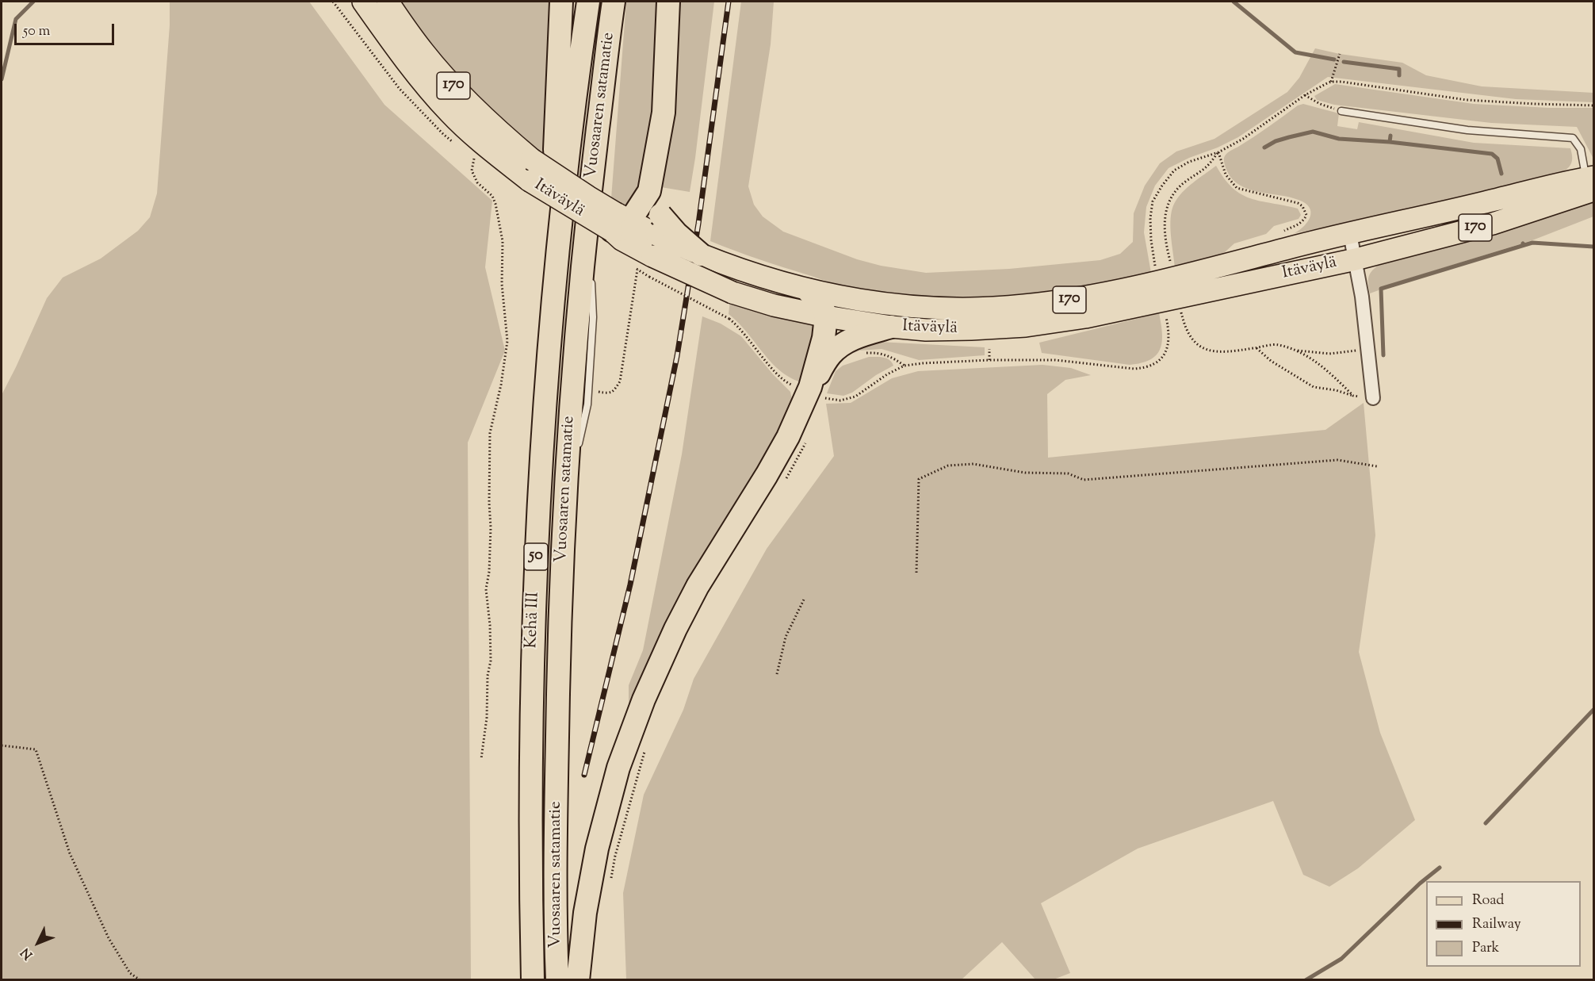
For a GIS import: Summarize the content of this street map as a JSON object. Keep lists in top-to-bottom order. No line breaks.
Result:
{"streets":{"highway":["Vuosaaren satamatie","50","Kehä III"],"main road":["170","Itäväylä"]},"crossings":[["Vuosaaren satamatie","Kehä III"]],"legend":["Road","Railway","Park"],"scale_bar":"50 m","north":"bottom left"}
